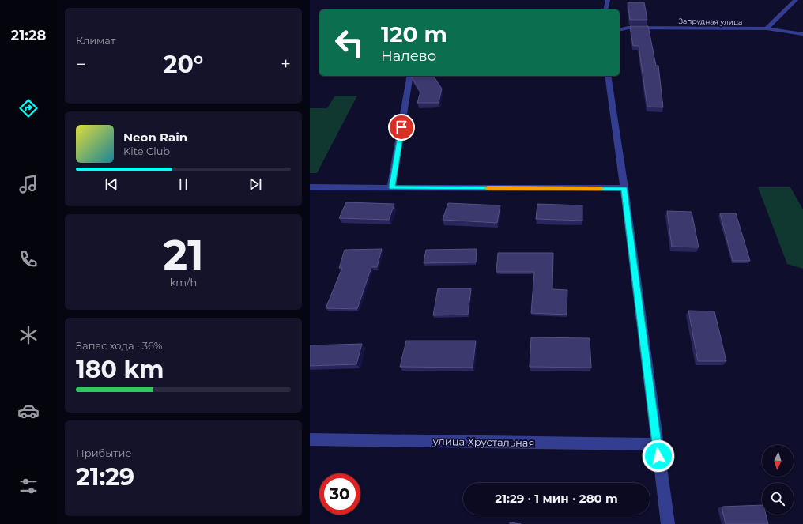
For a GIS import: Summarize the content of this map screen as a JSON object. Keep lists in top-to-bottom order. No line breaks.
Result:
{"streets":{"street":["Запрудная улица","улица Хрустальная"]},"north":"bottom","page":{"tabs":"21:28","tile":["Климат",["21","km/h"],["Запас хода · 36%","180 km"],["Прибытие","21:29"]],"turn":["120 m","Налево"],"heat":["−","20°","+"],"song":["Neon Rain","Kite Club"],"limit":"30","trip":"21:29 · 1 мин · 280 m"}}
